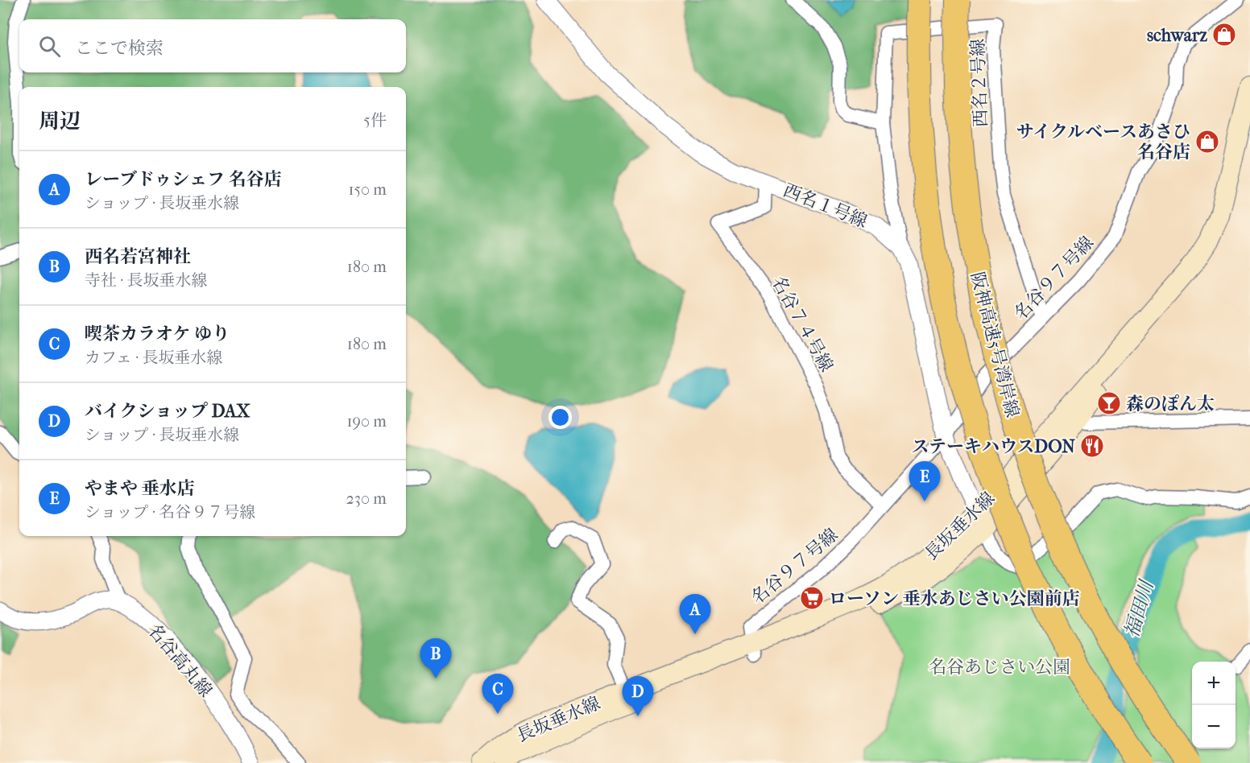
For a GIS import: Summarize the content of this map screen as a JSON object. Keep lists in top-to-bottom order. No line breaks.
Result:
{"streets":{"highway":["阪神高速5号湾岸線"],"main road":["長坂垂水線"],"street":["西名２号線","西名１号線","名谷９７号線","名谷７４号線","名谷高丸線"]},"crossings":[["西名２号線","西名１号線"],["西名２号線","名谷９７号線"],["西名１号線","名谷９７号線"],["西名１号線","名谷７４号線"],["西名１号線","長坂垂水線"],["名谷９７号線","名谷７４号線"],["名谷９７号線","長坂垂水線"]],"water":["福田川"],"parks":["名谷あじさい公園"],"places":{"shop":["schwarz","サイクルベースあさひ 名谷店"],"bar":["森のぽん太"],"restaurant":["ステーキハウスDON"],"supermarket":["ローソン 垂水あじさい公園前店"]},"page":{"search":"ここで検索","heading":["周辺","5件"],"list":[{"mark":"A","name":"レーブドゥシェフ 名谷店","note":"ショップ · 長坂垂水線","value":"150 m"},{"mark":"B","name":"西名若宮神社","note":"寺社 · 長坂垂水線","value":"180 m"},{"mark":"C","name":"喫茶カラオケ ゆり","note":"カフェ · 長坂垂水線","value":"180 m"},{"mark":"D","name":"バイクショップ DAX","note":"ショップ · 長坂垂水線","value":"190 m"},{"mark":"E","name":"やまや 垂水店","note":"ショップ · 名谷９７号線","value":"230 m"}],"pins":["E","A","B","C","D"],"map_buttons":["+","−"]}}
